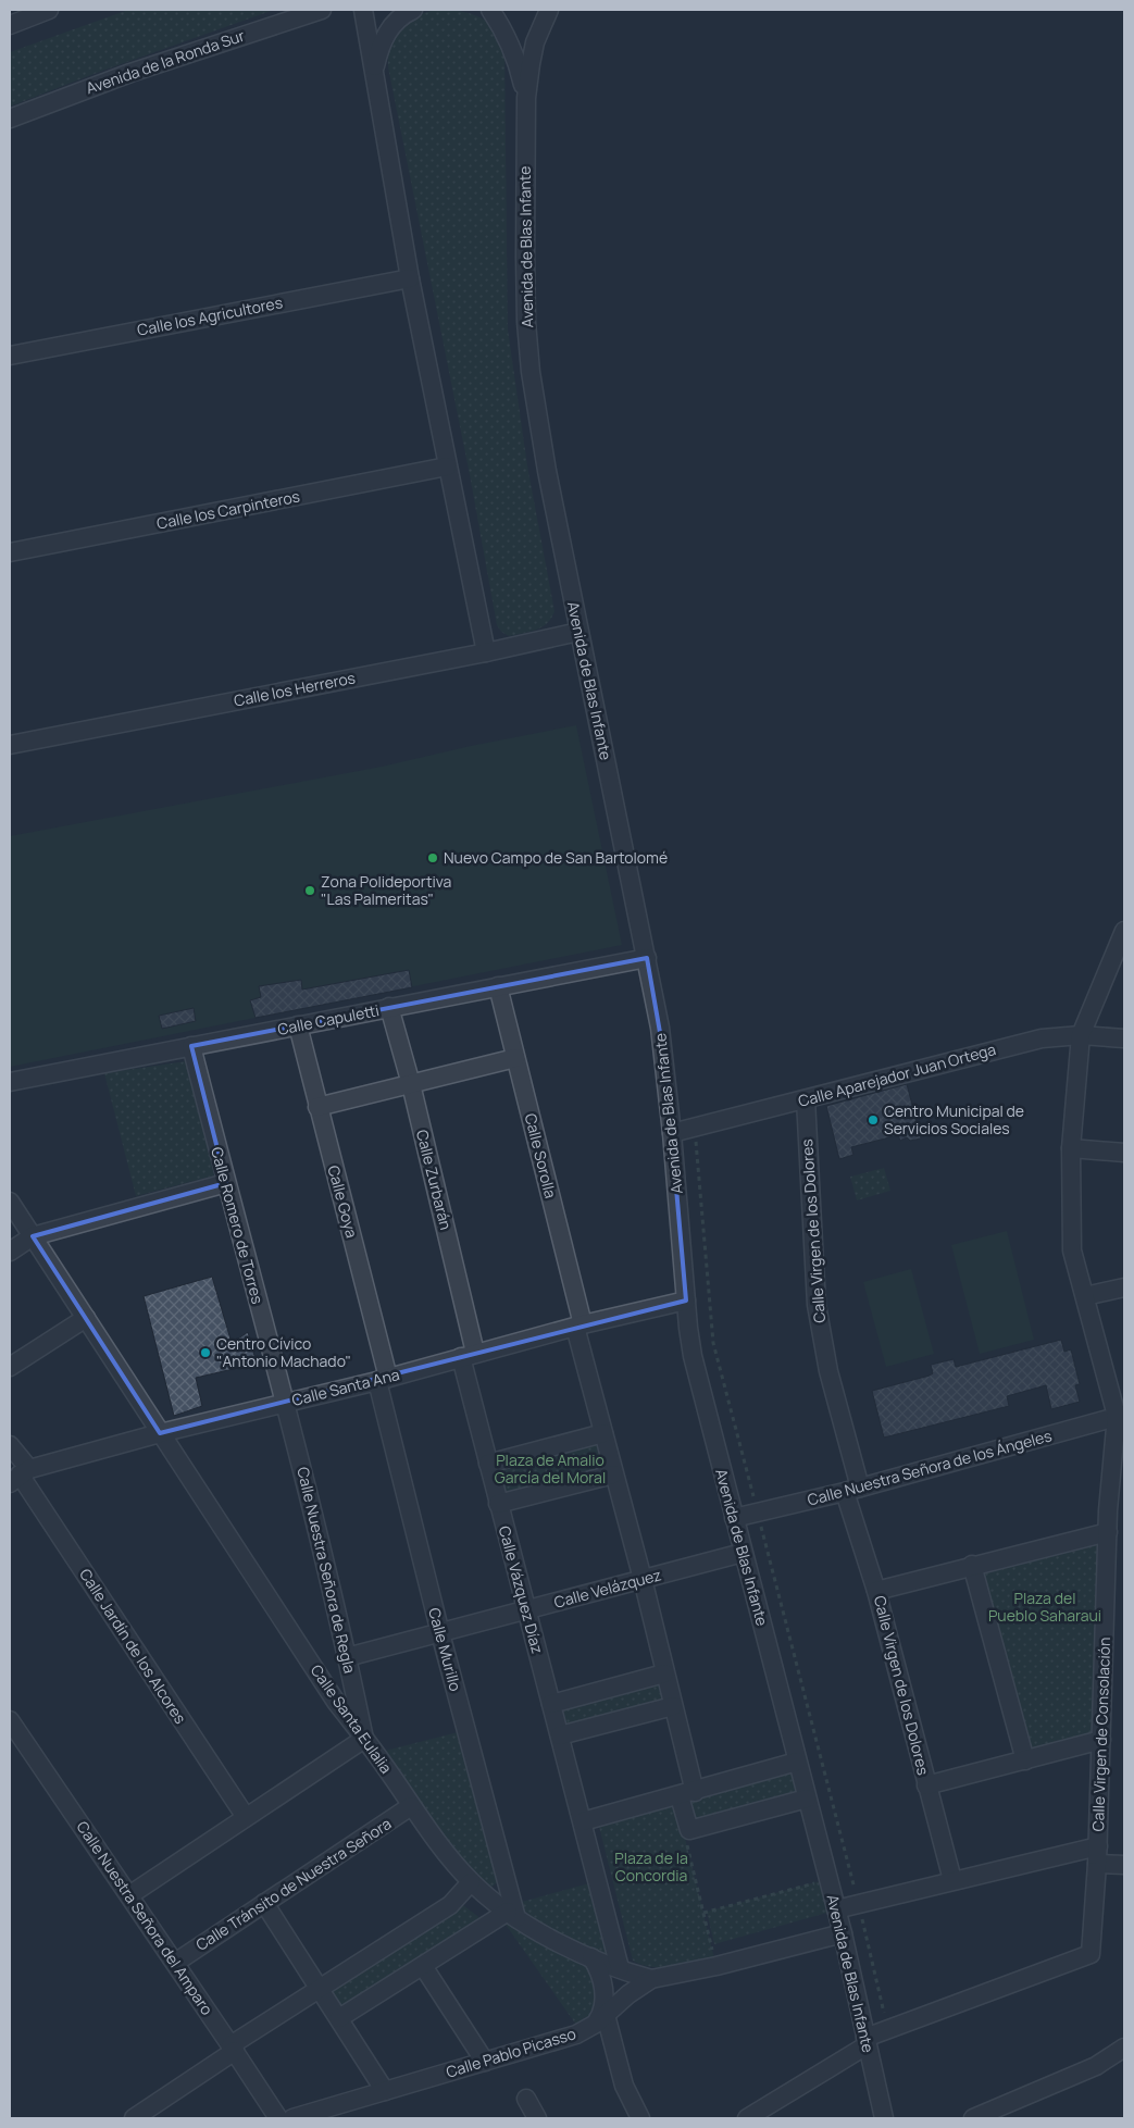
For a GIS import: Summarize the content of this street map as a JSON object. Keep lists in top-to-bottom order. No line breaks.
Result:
{"streets":{"street":["Avenida de la Ronda Sur","Avenida de Blas Infante","Calle los Agricultores","Calle los Carpinteros","Calle los Herreros","Calle Capuletti","Calle Aparejador Juan Ortega","Calle Sorolla","Calle Zurbarán","Calle Goya","Calle Romero de Torres","Calle Virgen de los Dolores","Calle Santa Ana","Calle Nuestra Señora de los Ángeles","Calle Nuestra Señora de Regla","Calle Velázquez","Calle Vázquez Díaz","Calle Jardín de los Alcores","Calle Murillo","Calle Santa Eulalia","Calle Virgen de Consolación","Calle Tránsito de Nuestra Señora","Calle Nuestra Señora del Amparo","Calle Pablo Picasso"]},"crossings":[["Avenida de Blas Infante","Calle los Herreros"],["Avenida de Blas Infante","Calle Capuletti"],["Avenida de Blas Infante","Calle Aparejador Juan Ortega"],["Avenida de Blas Infante","Calle Sorolla"],["Avenida de Blas Infante","Calle Santa Ana"],["Avenida de Blas Infante","Calle Nuestra Señora de los Ángeles"],["Avenida de Blas Infante","Calle Velázquez"],["Avenida de Blas Infante","Calle Virgen de Consolación"],["Avenida de Blas Infante","Calle Pablo Picasso"],["Calle Capuletti","Calle Sorolla"],["Calle Capuletti","Calle Zurbarán"],["Calle Capuletti","Calle Goya"],["Calle Capuletti","Calle Romero de Torres"],["Calle Aparejador Juan Ortega","Calle Virgen de los Dolores"],["Calle Aparejador Juan Ortega","Calle Virgen de Consolación"],["Calle Sorolla","Calle Santa Ana"],["Calle Sorolla","Calle Velázquez"],["Calle Zurbarán","Calle Santa Ana"],["Calle Zurbarán","Calle Vázquez Díaz"],["Calle Goya","Calle Santa Ana"],["Calle Goya","Calle Murillo"],["Calle Romero de Torres","Calle Santa Ana"],["Calle Romero de Torres","Calle Nuestra Señora de Regla"],["Calle Virgen de los Dolores","Calle Nuestra Señora de los Ángeles"],["Calle Santa Ana","Calle Nuestra Señora de Regla"],["Calle Santa Ana","Calle Vázquez Díaz"],["Calle Santa Ana","Calle Jardín de los Alcores"],["Calle Santa Ana","Calle Murillo"],["Calle Santa Ana","Calle Santa Eulalia"],["Calle Nuestra Señora de los Ángeles","Calle Virgen de Consolación"],["Calle Nuestra Señora de Regla","Calle Velázquez"],["Calle Nuestra Señora de Regla","Calle Santa Eulalia"],["Calle Velázquez","Calle Vázquez Díaz"],["Calle Velázquez","Calle Murillo"],["Calle Vázquez Díaz","Calle Santa Eulalia"],["Calle Murillo","Calle Santa Eulalia"],["Calle Santa Eulalia","Calle Tránsito de Nuestra Señora"],["Calle Santa Eulalia","Calle Pablo Picasso"],["Calle Tránsito de Nuestra Señora","Calle Nuestra Señora del Amparo"]],"parks":["Plaza de Amalio García del Moral","Plaza del Pueblo Saharaui","Plaza de la Concordia"],"places":["Nuevo Campo de San Bartolomé","Zona Polideportiva \"Las Palmeritas\"","Centro Municipal de Servicios Sociales","Centro Cívico \"Antonio Machado\""]}
